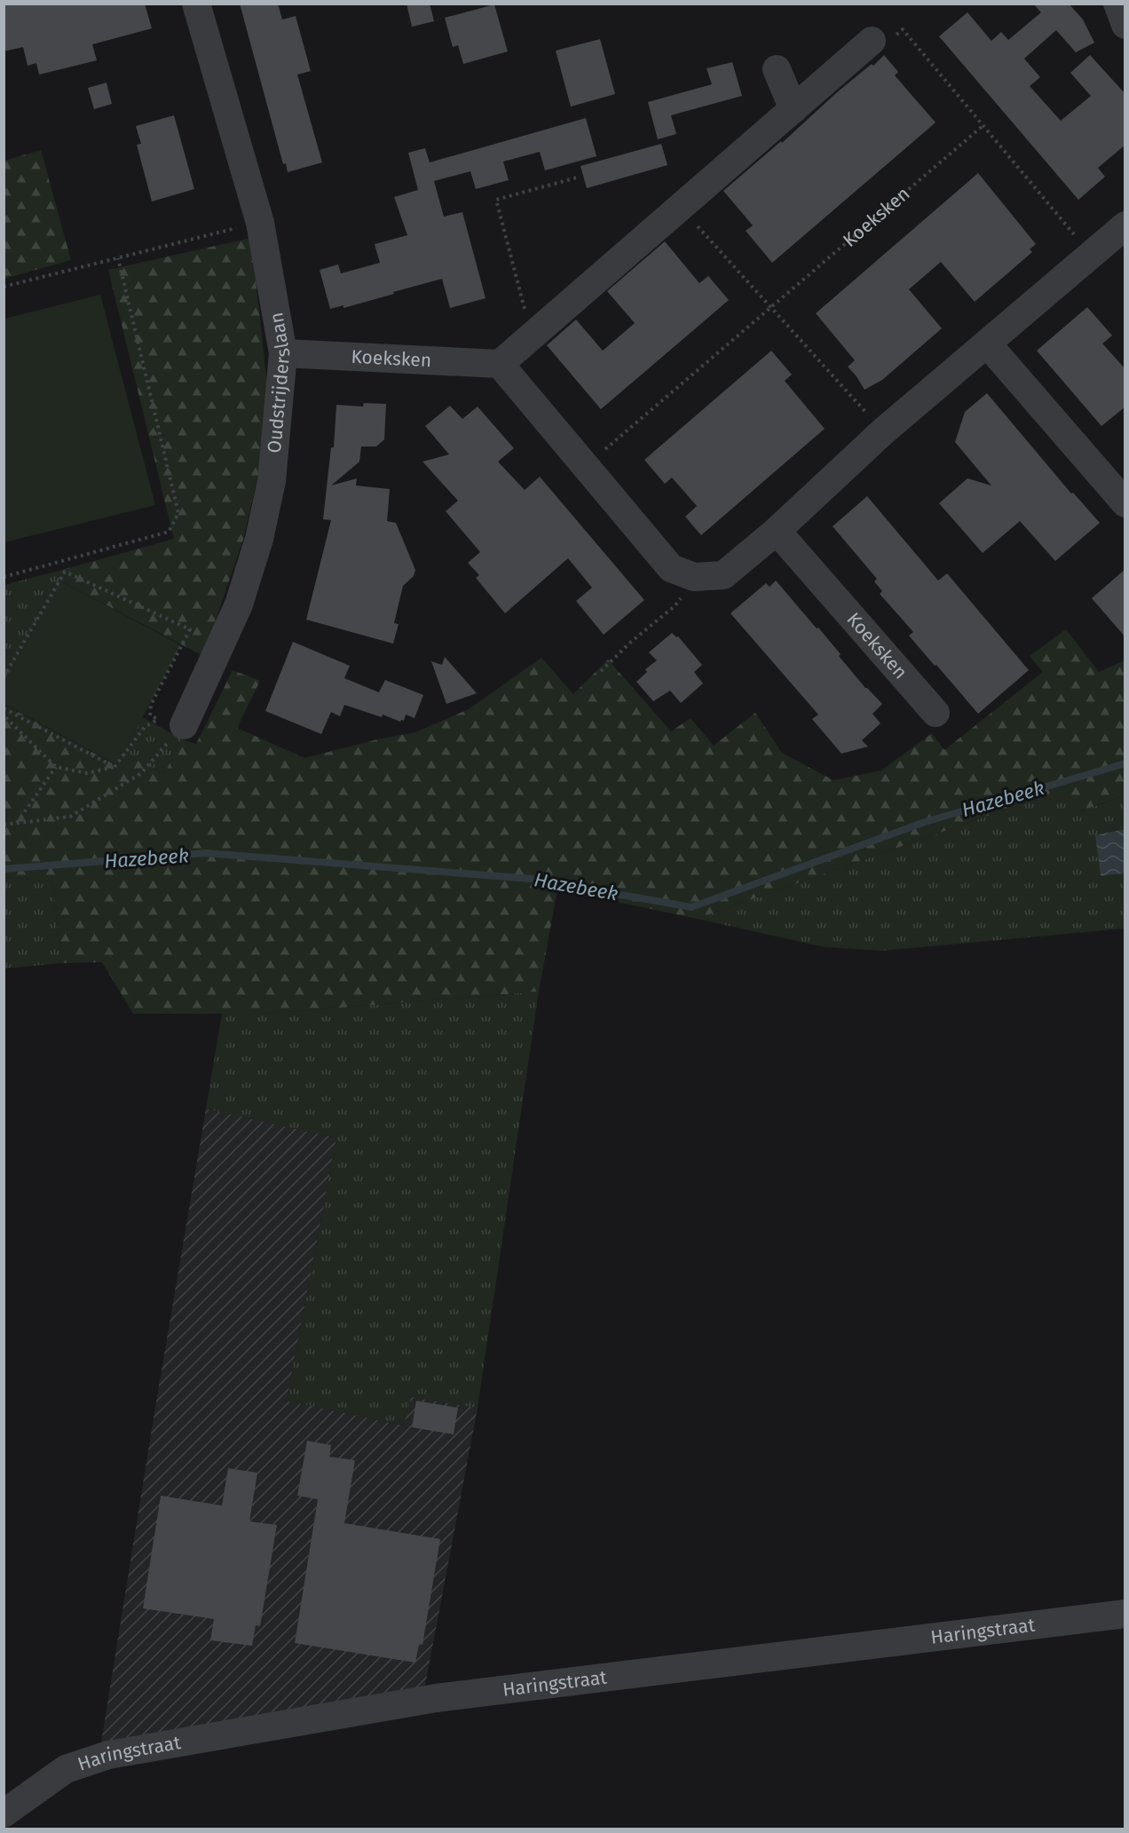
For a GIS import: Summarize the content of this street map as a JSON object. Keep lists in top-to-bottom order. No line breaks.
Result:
{"streets":{"street":["Koeksken","Oudstrijderslaan","Haringstraat"]},"crossings":[["Koeksken","Oudstrijderslaan"]],"water":["Hazebeek"]}
